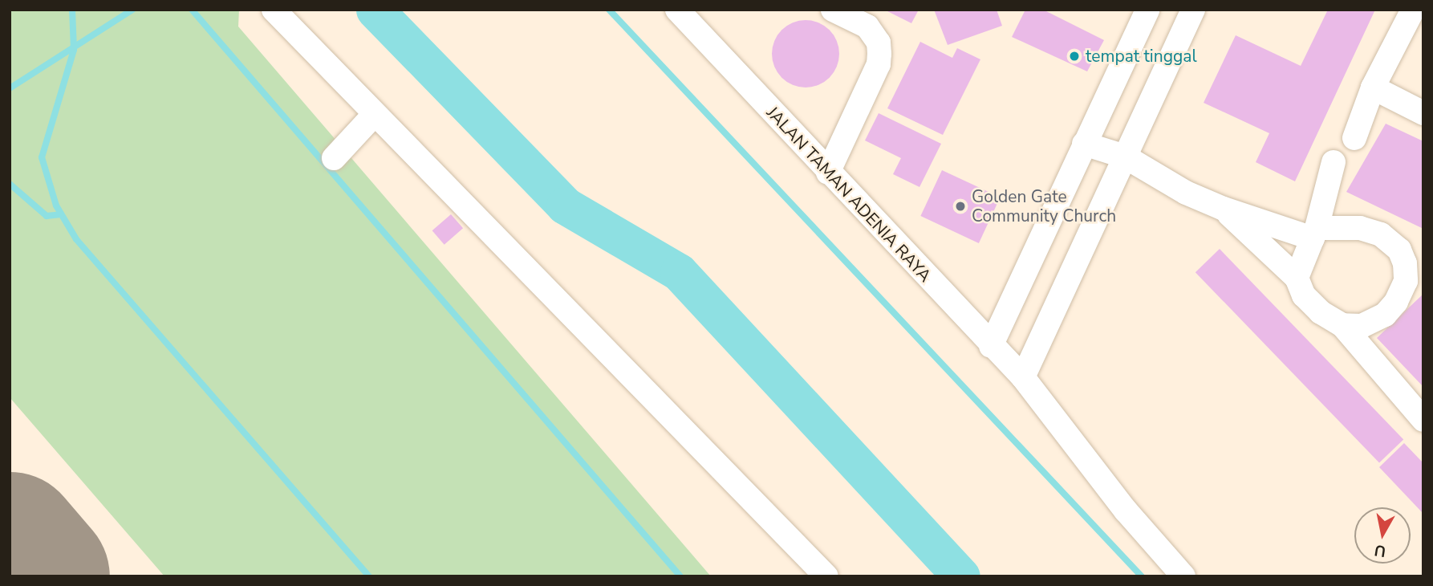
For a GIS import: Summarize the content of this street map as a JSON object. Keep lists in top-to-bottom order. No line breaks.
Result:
{"streets":{"street":["JALAN TAMAN ADENIA RAYA"]},"places":["tempat tinggal","Golden Gate Community Church"],"north":"bottom"}
